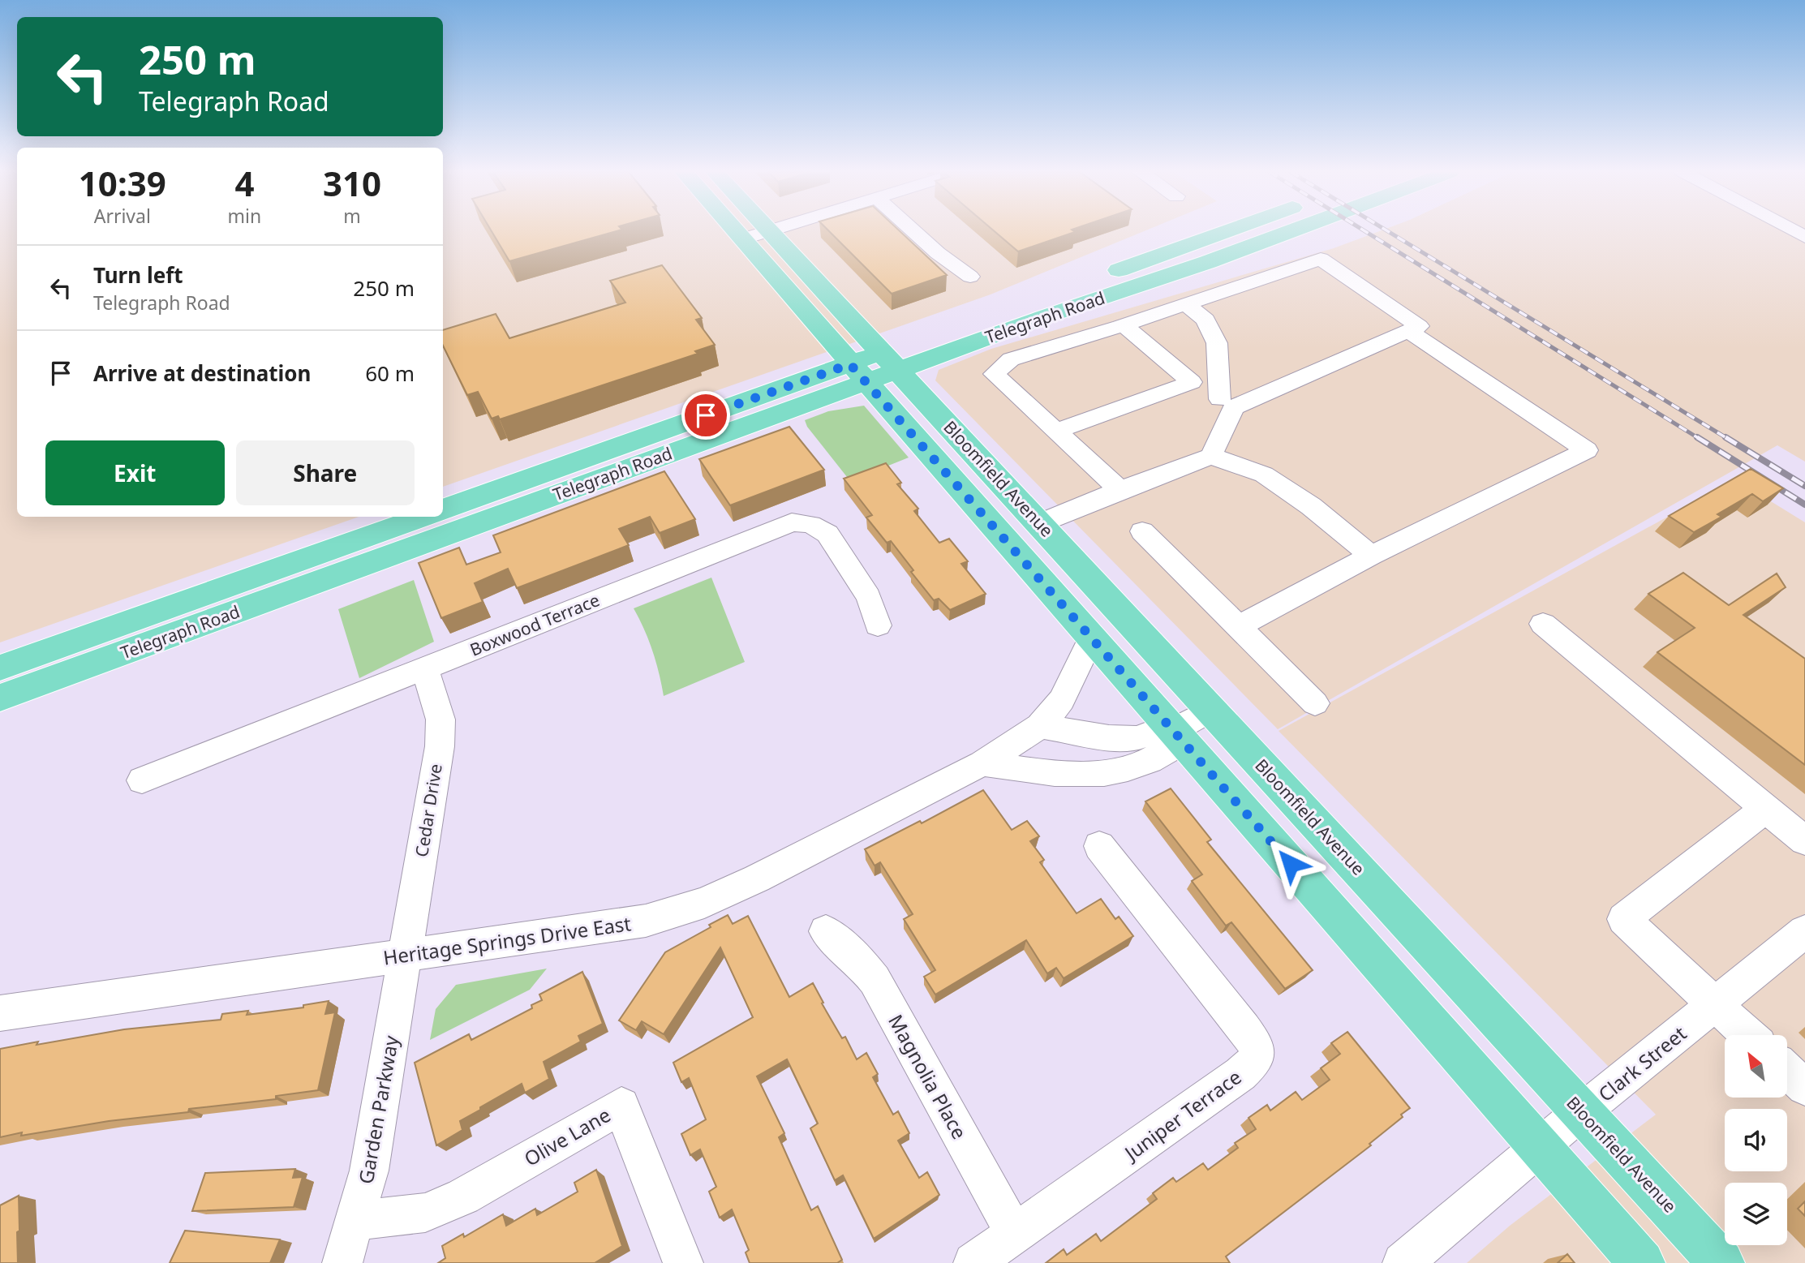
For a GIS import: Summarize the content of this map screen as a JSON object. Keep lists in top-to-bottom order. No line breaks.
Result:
{"streets":{"main road":["Telegraph Road","Bloomfield Avenue"],"street":["Boxwood Terrace","Cedar Drive","Heritage Springs Drive East","Clark Street","Magnolia Place","Garden Parkway","Juniper Terrace","Olive Lane"]},"crossings":[["Telegraph Road","Bloomfield Avenue"],["Bloomfield Avenue","Heritage Springs Drive East"],["Bloomfield Avenue","Clark Street"],["Boxwood Terrace","Cedar Drive"],["Cedar Drive","Heritage Springs Drive East"],["Cedar Drive","Garden Parkway"],["Heritage Springs Drive East","Garden Parkway"],["Magnolia Place","Juniper Terrace"],["Garden Parkway","Olive Lane"]],"north":"top left","page":{"turn":["250 m","Telegraph Road"],"eta":["10:39","Arrival","4","min","310","m"],"list":[{"name":"Turn left","note":"Telegraph Road","value":"250 m"},{"name":"Arrive at destination","value":"60 m"}],"buttons":["Exit","Share"]}}
